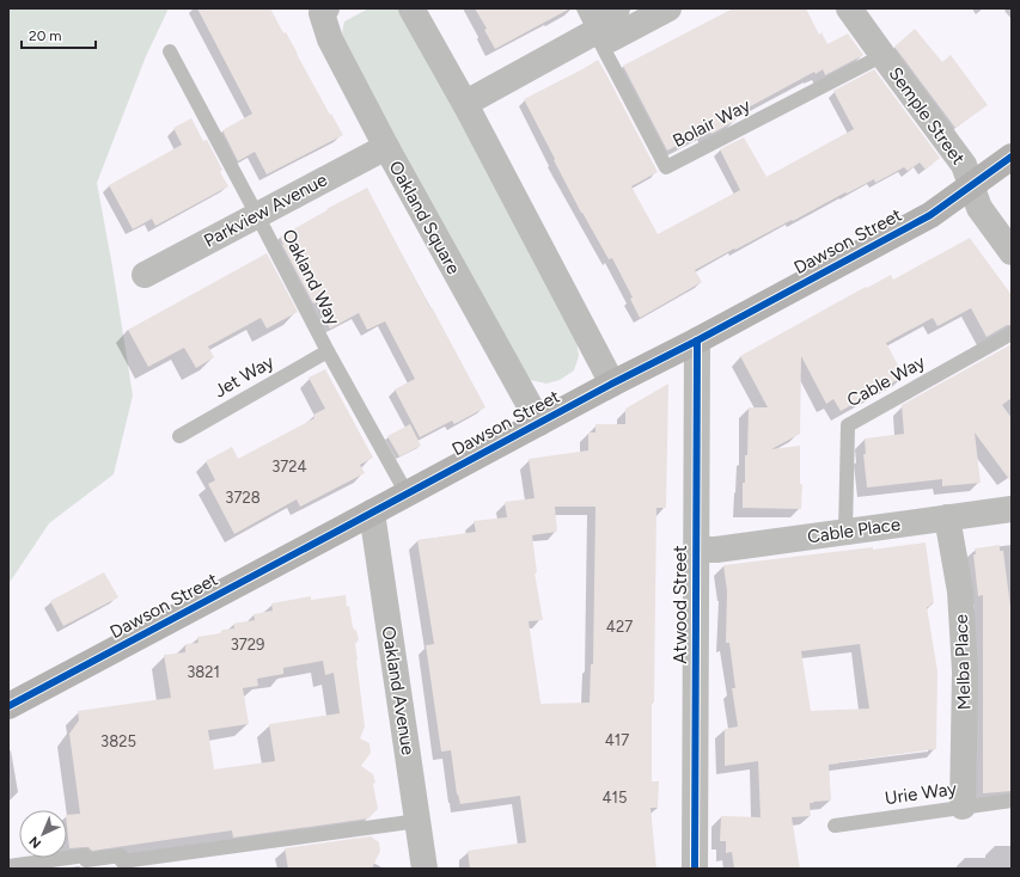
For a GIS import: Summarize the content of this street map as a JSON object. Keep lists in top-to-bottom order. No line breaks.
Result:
{"streets":{"street":["Semple Street","Parkview Avenue","Oakland Square","Dawson Street","Cable Place","Atwood Street","Melba Place","Oakland Avenue"],"lane":["Bolair Way","Oakland Way","Jet Way","Cable Way","Urie Way"]},"crossings":[["Semple Street","Bolair Way"],["Semple Street","Dawson Street"],["Parkview Avenue","Oakland Square"],["Parkview Avenue","Oakland Way"],["Oakland Square","Dawson Street"],["Dawson Street","Oakland Way"],["Dawson Street","Atwood Street"],["Dawson Street","Oakland Avenue"],["Oakland Way","Jet Way"],["Cable Way","Cable Place"],["Cable Place","Atwood Street"],["Cable Place","Melba Place"],["Melba Place","Urie Way"]],"house_numbers":["3724","3728","427","3729","3821","417","3825","415"],"scale_bar":"20 m","north":"bottom left"}
